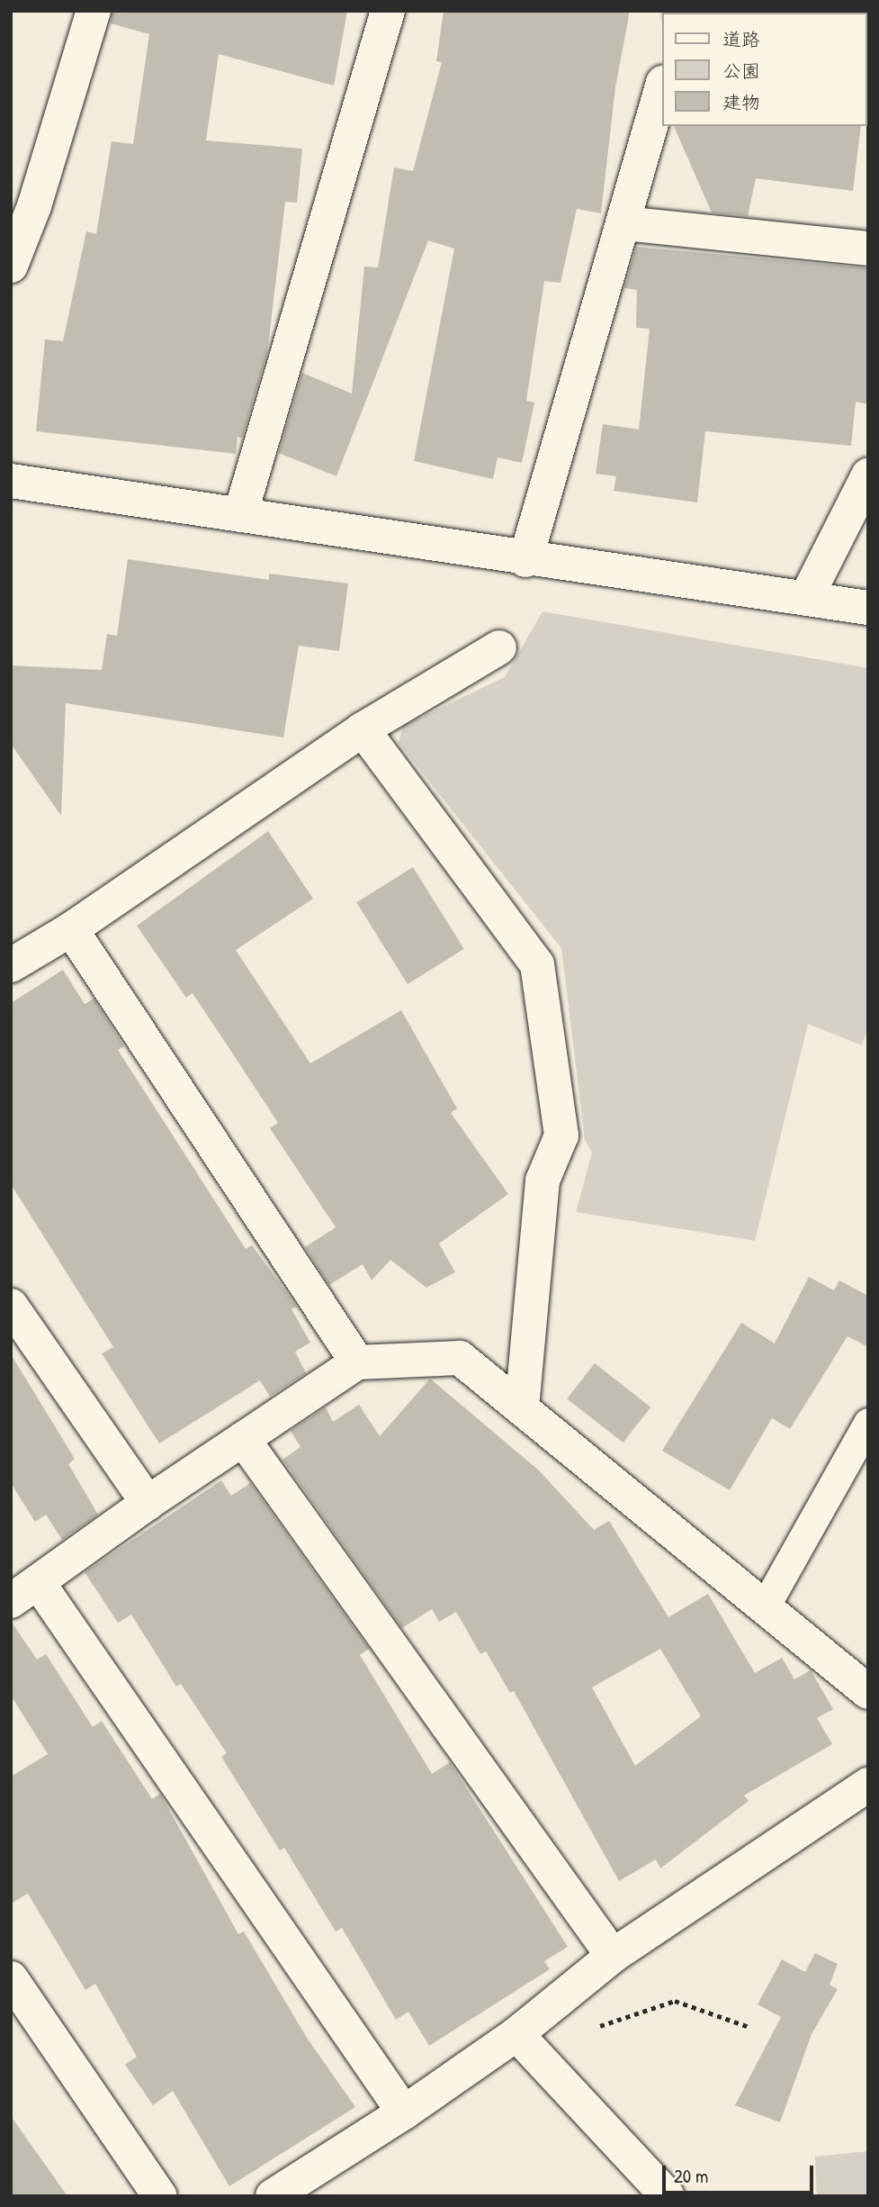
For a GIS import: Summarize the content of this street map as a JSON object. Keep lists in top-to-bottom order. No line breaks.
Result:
{"legend":["道路","公園","建物"],"scale_bar":"20 m"}
